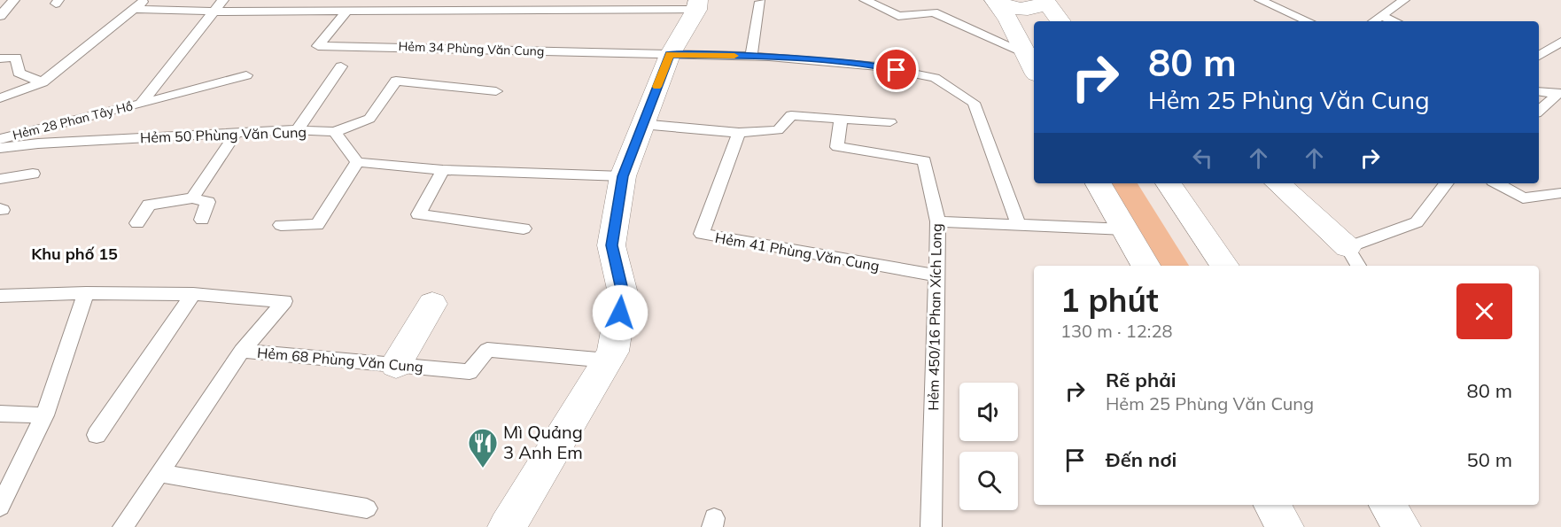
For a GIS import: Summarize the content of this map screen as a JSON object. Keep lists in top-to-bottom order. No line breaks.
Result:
{"streets":{"lane":["Hẻm 34 Phùng Văn Cung","Hẻm 28 Phan Tây Hồ","Hẻm 50 Phùng Văn Cung","Hẻm 41 Phùng Văn Cung","Hẻm 450/16 Phan Xích Long","Hẻm 68 Phùng Văn Cung"]},"crossings":[["Hẻm 41 Phùng Văn Cung","Hẻm 450/16 Phan Xích Long"]],"districts":["Khu phố 15"],"places":{"restaurant":["Mì Quảng 3 Anh Em"]},"page":{"turn":["80 m","Hẻm 25 Phùng Văn Cung"],"heading":["1 phút","130 m · 12:28"],"list":[{"name":"Rẽ phải","note":"Hẻm 25 Phùng Văn Cung","value":"80 m"},{"name":"Đến nơi","value":"50 m"}]}}
